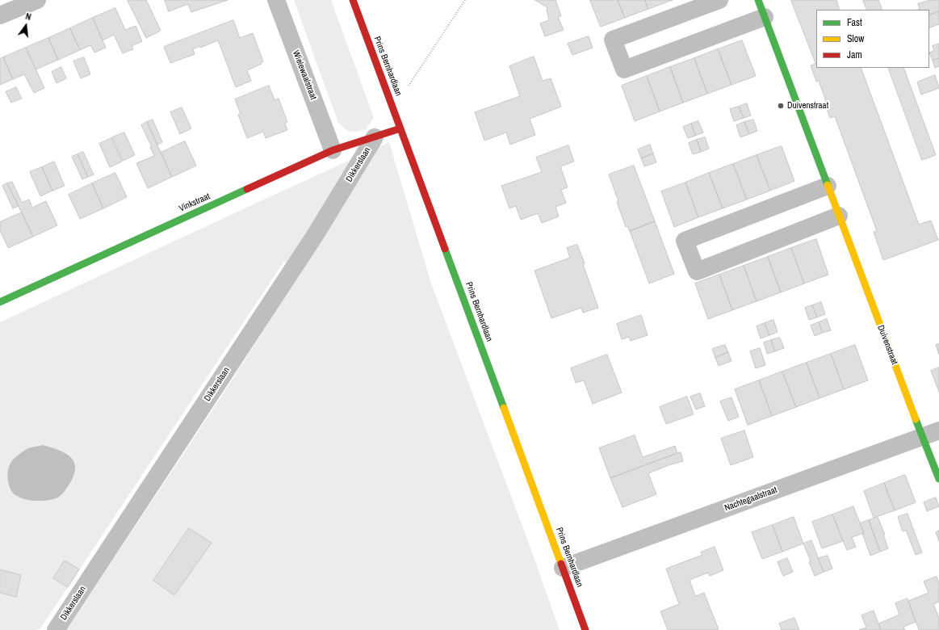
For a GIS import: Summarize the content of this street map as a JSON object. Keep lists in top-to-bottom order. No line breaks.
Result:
{"streets":{"street":["Prins Bernhardlaan","Wielewaalstraat","Dikkerslaan","Vinkstraat","Duivenstraat","Nachtegaalstraat"]},"crossings":[["Prins Bernhardlaan","Vinkstraat"],["Prins Bernhardlaan","Nachtegaalstraat"],["Wielewaalstraat","Vinkstraat"],["Dikkerslaan","Vinkstraat"],["Duivenstraat","Nachtegaalstraat"]],"places":["Duivenstraat"],"legend":["Fast","Slow","Jam"],"north":"top"}
